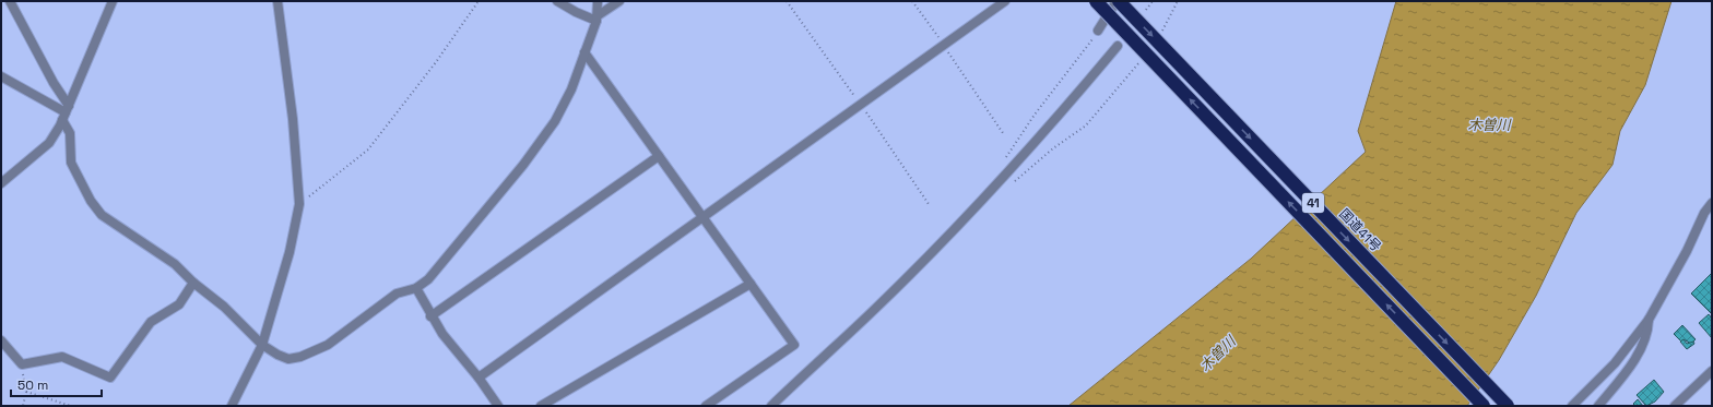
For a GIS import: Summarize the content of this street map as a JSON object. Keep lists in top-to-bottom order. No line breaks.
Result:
{"streets":{"highway":["41","国道41号"]},"water":["木曽川"],"scale_bar":"50 m"}
